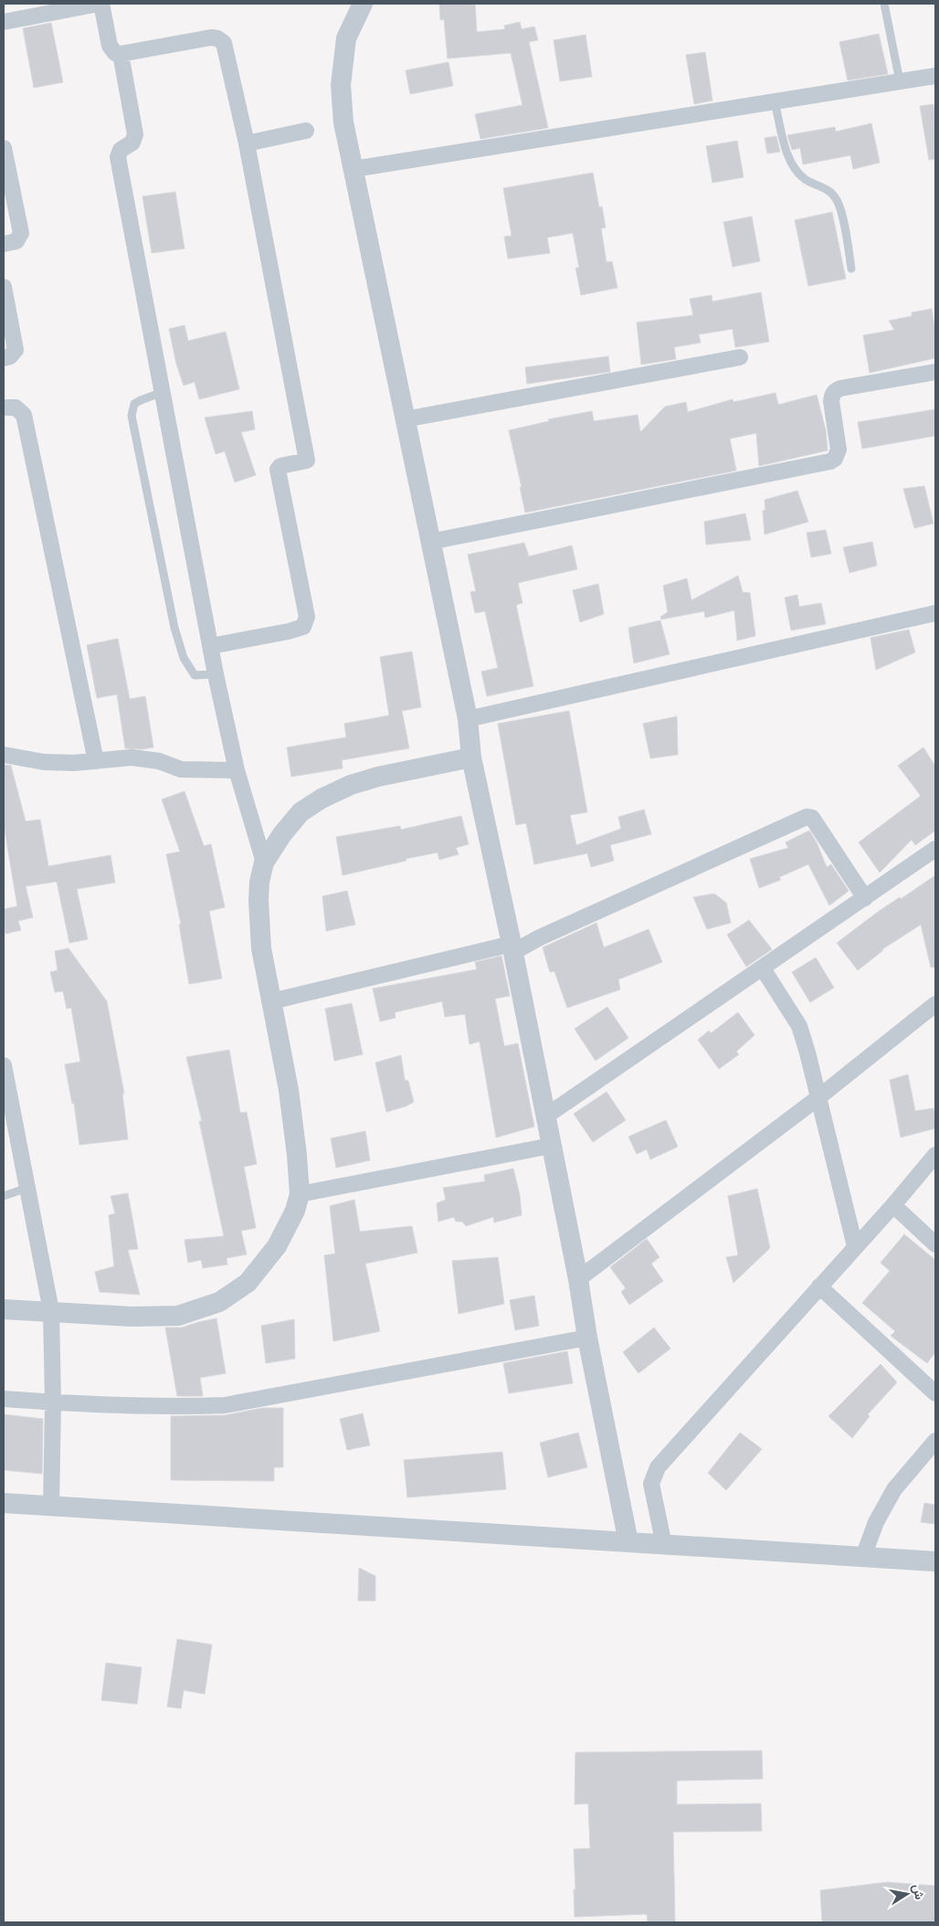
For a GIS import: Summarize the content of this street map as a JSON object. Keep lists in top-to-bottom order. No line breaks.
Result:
{"north":"right"}
